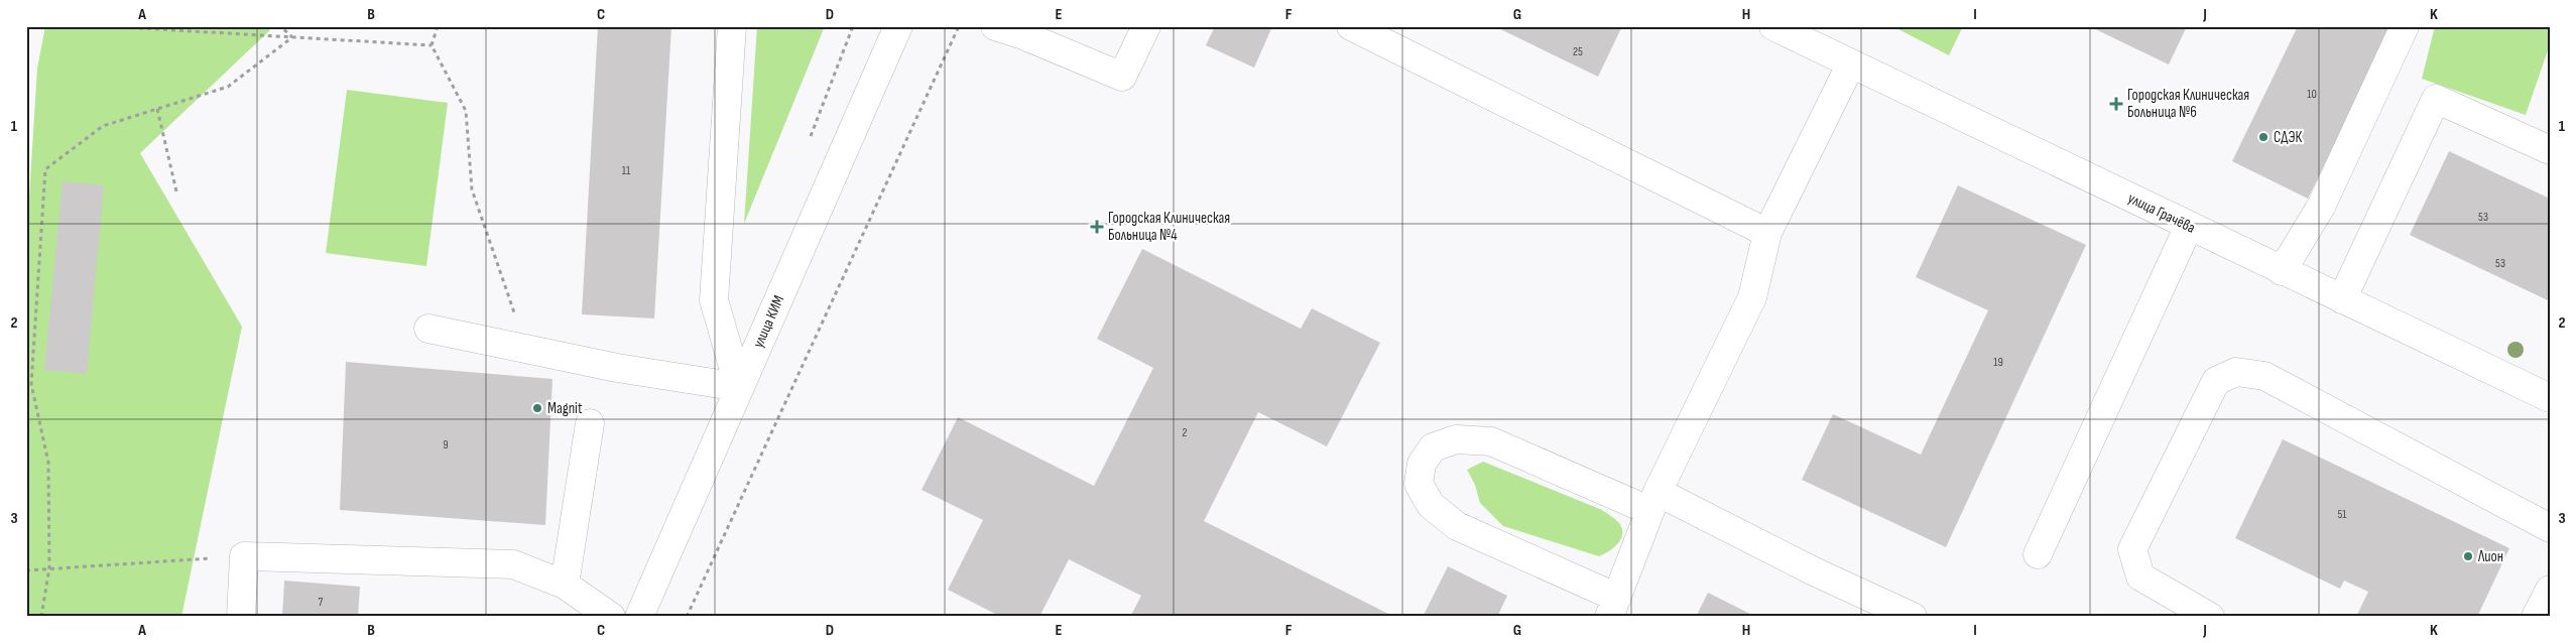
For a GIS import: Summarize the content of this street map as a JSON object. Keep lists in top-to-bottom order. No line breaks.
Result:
{"streets":{"street":["улица Грачёва","улица КИМ"]},"places":{"health":["Городская Клиническая Больница №6","Городская Клиническая Больница №4"],"other":["СДЭК","Magnit","Лион"]},"house_numbers":["25","10","11","53","53","19","2","9","51","7"],"grid":{"columns":["A","B","C","D","E","F","G","H","I","J","K"],"rows":["1","2","3"]}}
